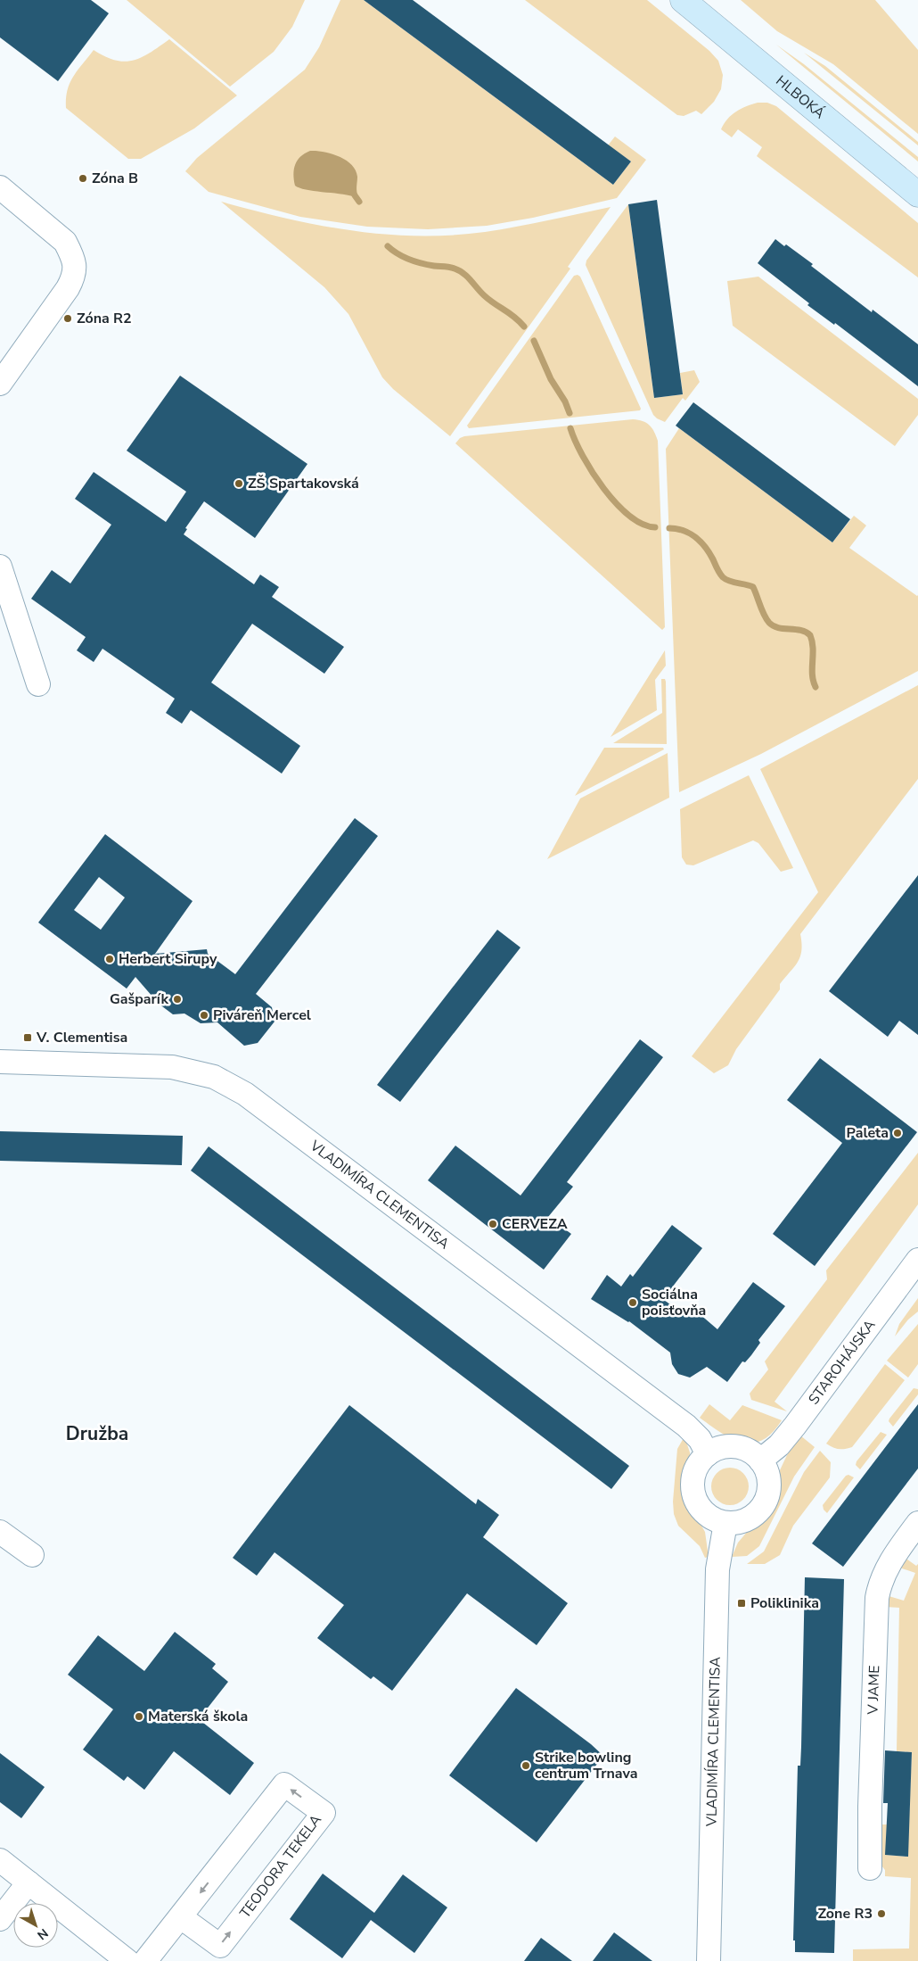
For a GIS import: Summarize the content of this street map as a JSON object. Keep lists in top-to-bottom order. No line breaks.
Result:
{"streets":{"street":["HLBOKÁ","VLADIMÍRA CLEMENTISA","STAROHÁJSKA","V JAME","TEODORA TEKELA"]},"crossings":[["VLADIMÍRA CLEMENTISA","STAROHÁJSKA"]],"districts":["Družba"],"places":{"other":["Zóna B","Zóna R2","ZŠ Spartakovská","Herbert Sirupy","Gašparík","Piváreň Mercel","Paleta","CERVEZA","Sociálna poisťovňa","Materská škola","Strike bowling centrum Trnava","Zone R3"],"transit":["V. Clementisa","Poliklinika"]},"north":"bottom right"}
